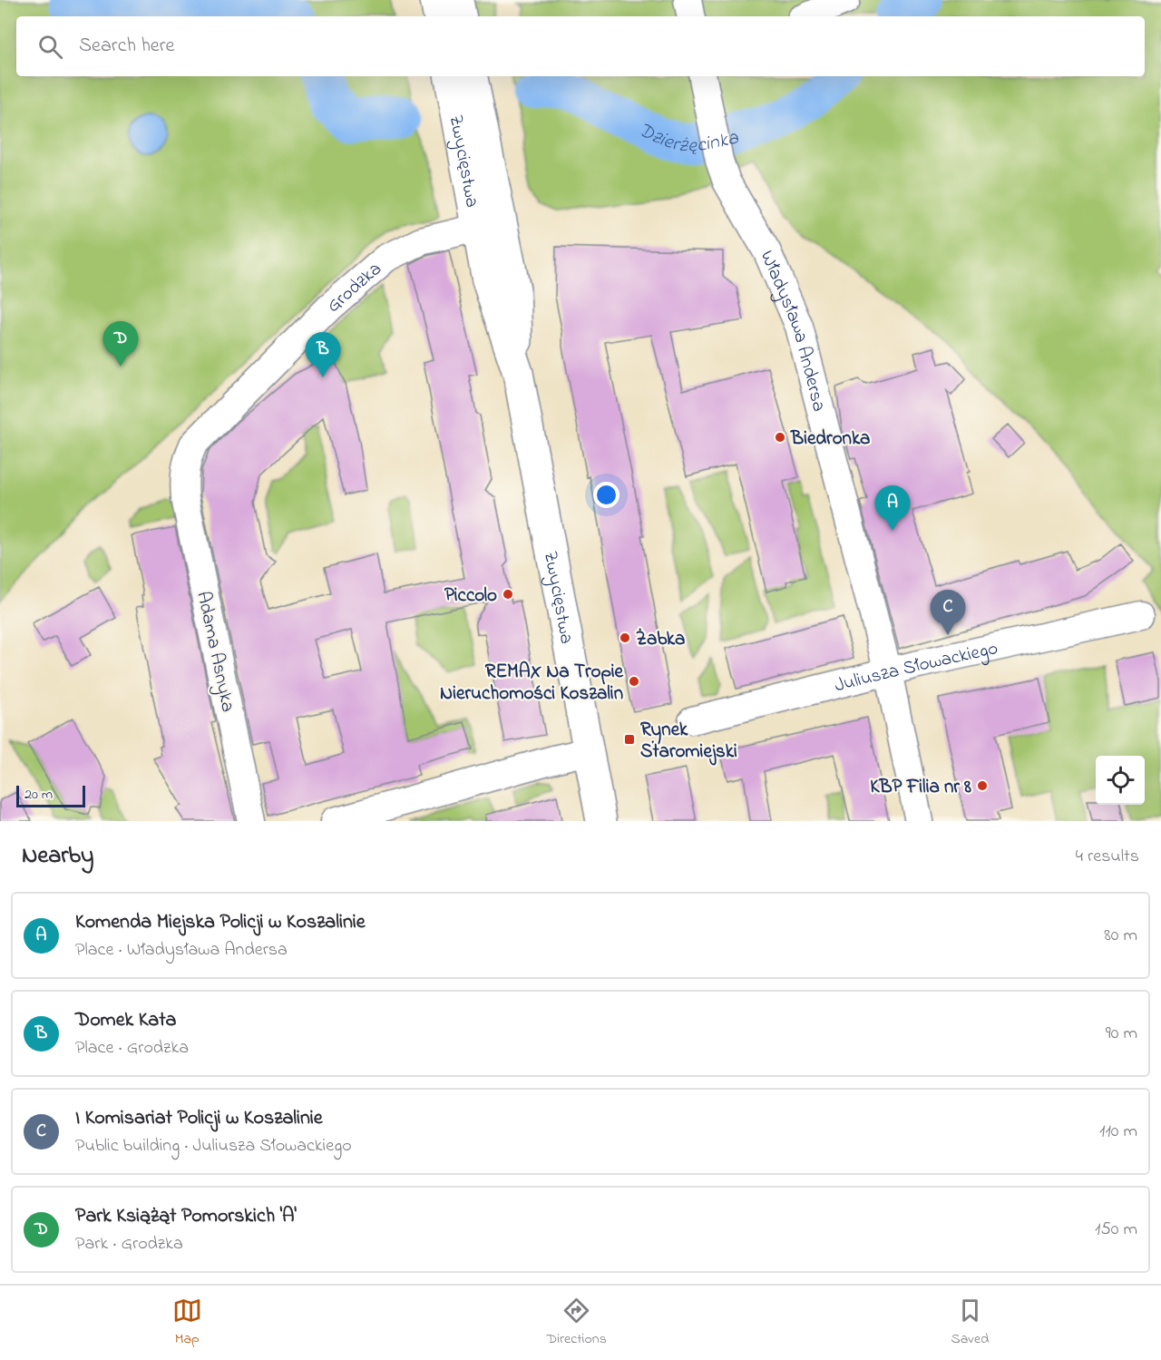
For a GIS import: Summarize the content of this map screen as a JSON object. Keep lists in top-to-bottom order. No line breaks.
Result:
{"streets":{"street":["Zwycięstwa","Grodzka","Władysława Andersa","Adama Asnyka","Juliusza Słowackiego"]},"crossings":[["Zwycięstwa","Grodzka"],["Grodzka","Adama Asnyka"],["Władysława Andersa","Juliusza Słowackiego"]],"water":["Dzierżęcinka"],"places":{"other":["Biedronka","Piccolo","Żabka","REMAX Na Tropie Nieruchomości Koszalin","KBP Filia nr 8"],"transit":["Rynek Staromiejski"]},"scale_bar":"20 m","page":{"search":"Search here","pins":["D","B","A","C"],"scale":"20 m","heading":["Nearby","4 results"],"list":[{"mark":"A","name":"Komenda Miejska Policji w Koszalinie","note":"Place · Władysława Andersa","value":"80 m"},{"mark":"B","name":"Domek Kata","note":"Place · Grodzka","value":"90 m"},{"mark":"C","name":"I Komisariat Policji w Koszalinie","note":"Public building · Juliusza Słowackiego","value":"110 m"},{"mark":"D","name":"Park Książąt Pomorskich 'A'","note":"Park · Grodzka","value":"150 m"}],"nav":["Map","Directions","Saved"]}}
